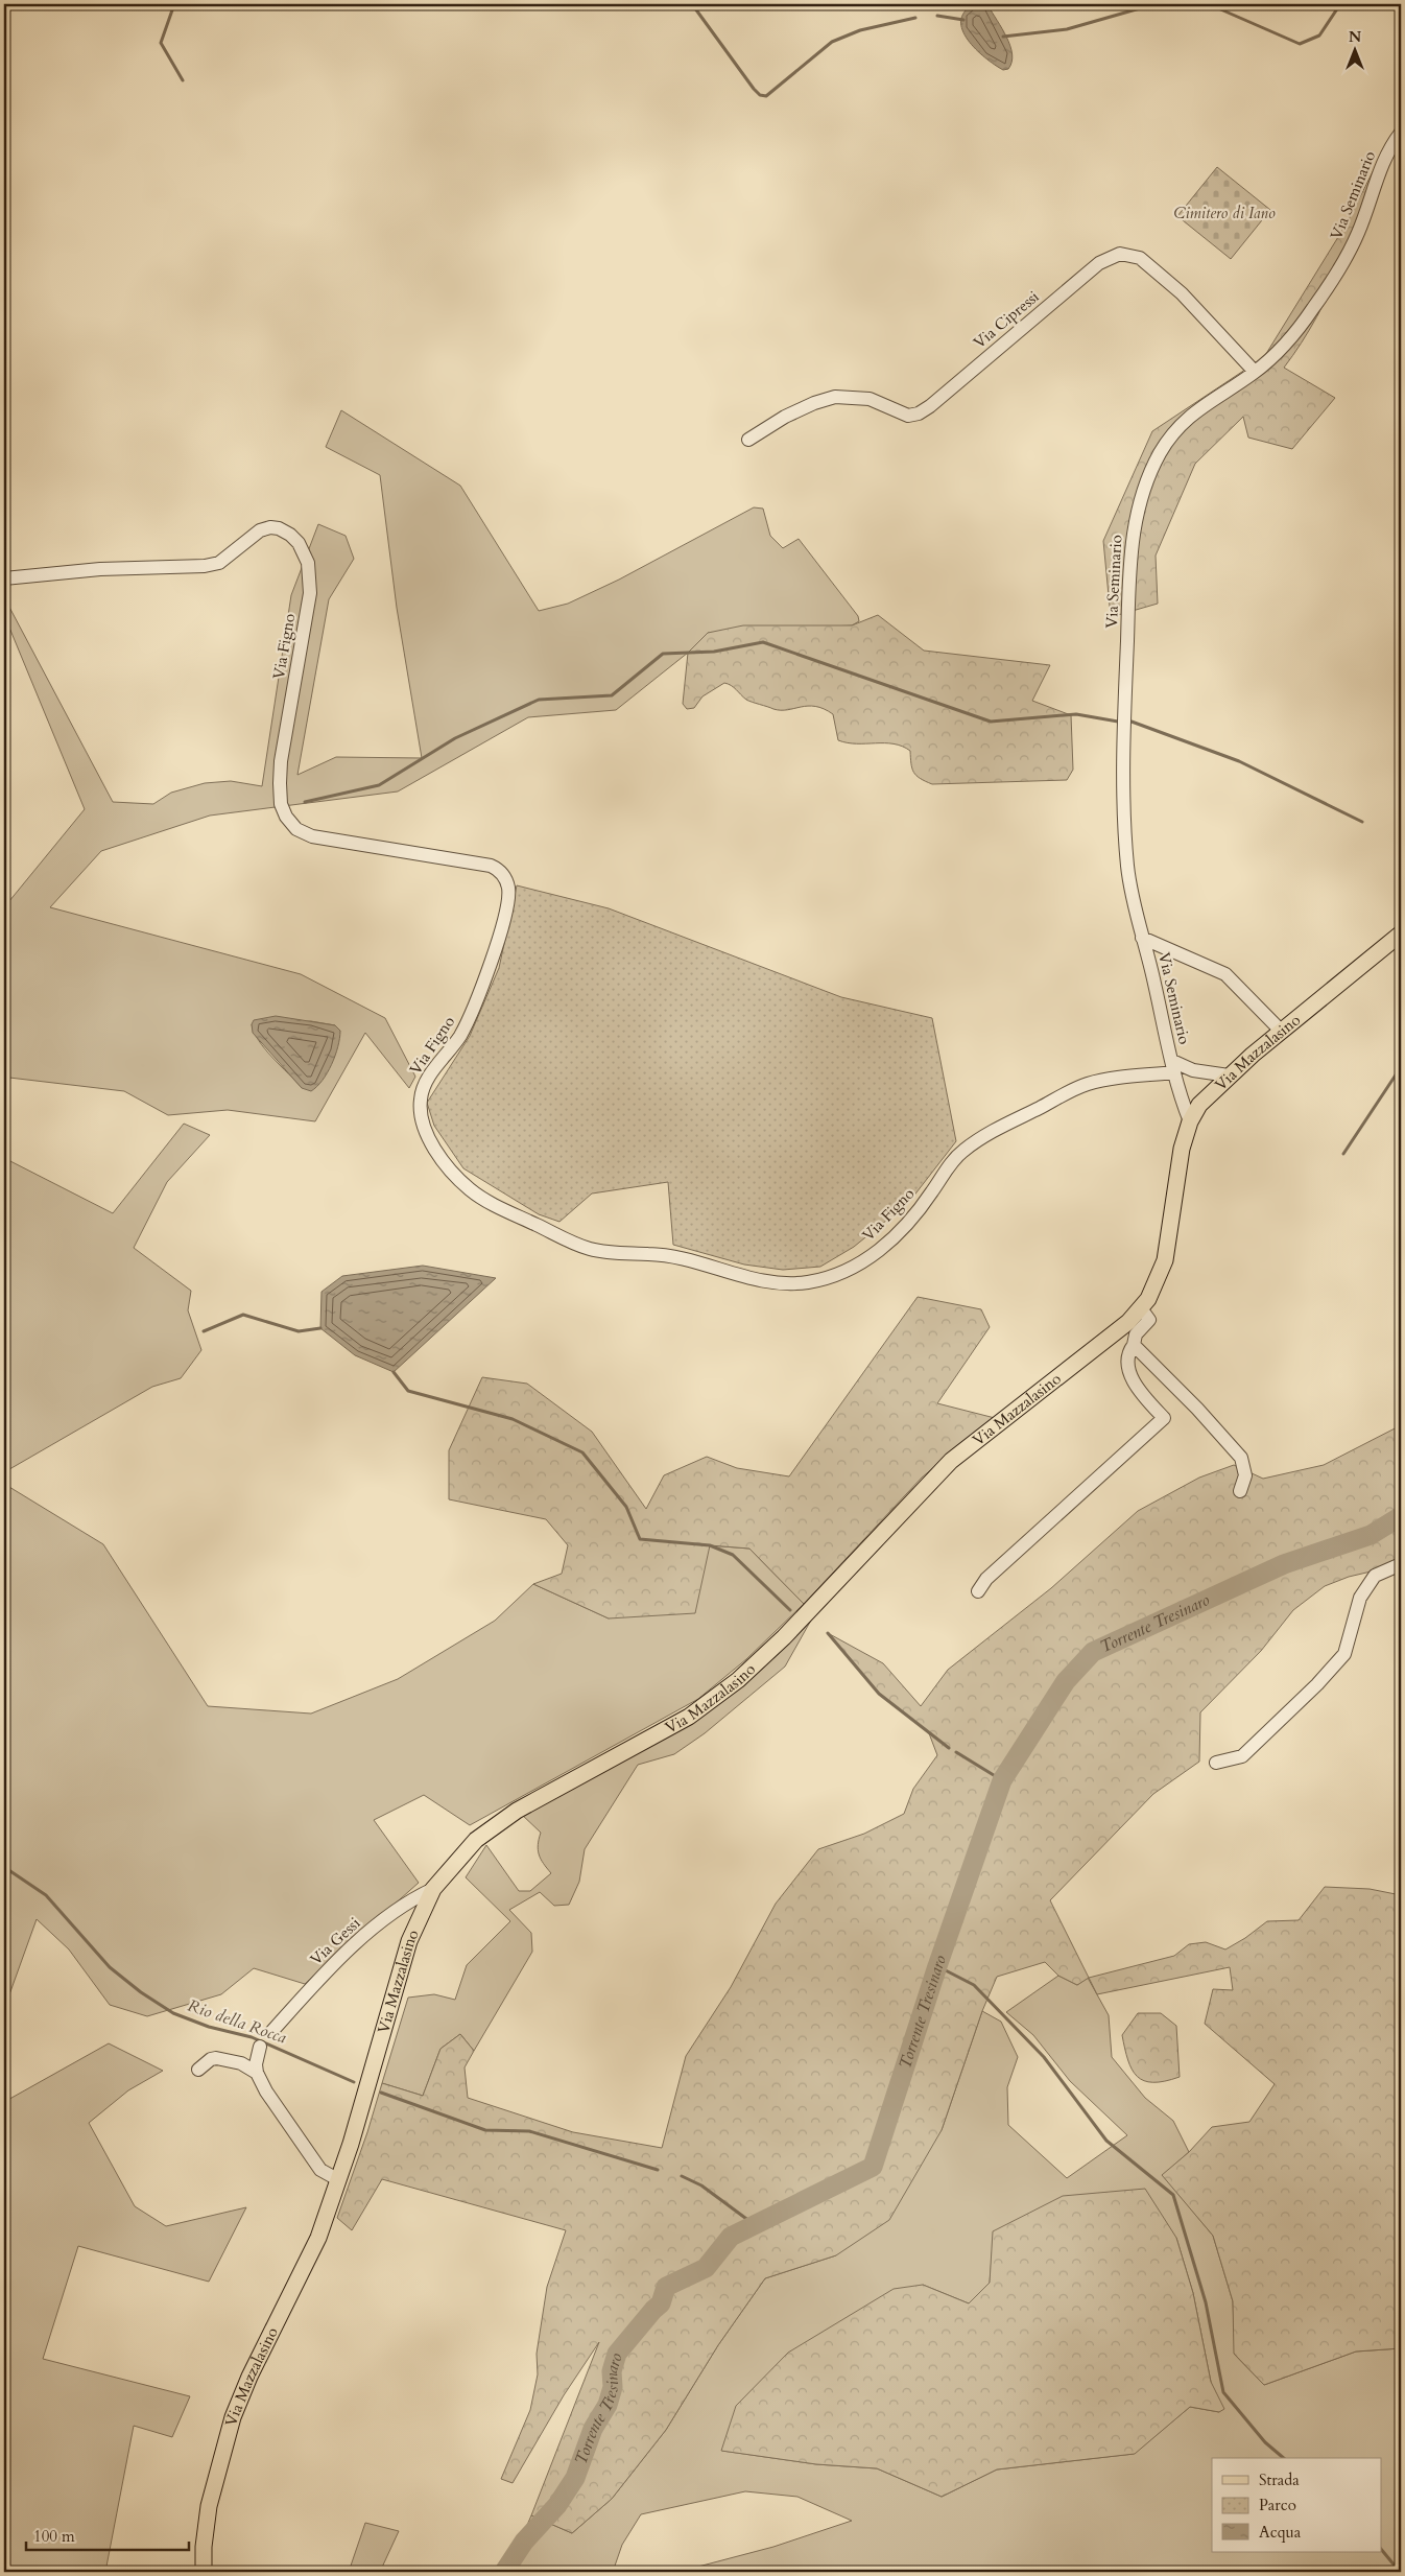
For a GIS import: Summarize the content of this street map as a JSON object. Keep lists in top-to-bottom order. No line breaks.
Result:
{"streets":{"main road":["Via Mazzalasino"],"street":["Via Seminario","Via Cipressi","Via Figno","Via Gessi"]},"crossings":[["Via Seminario","Via Cipressi"],["Via Seminario","Via Figno"],["Via Seminario","Via Mazzalasino"],["Via Mazzalasino","Via Gessi"]],"water":["Torrente Tresinaro","Rio della Rocca"],"parks":["Cimitero di Iano"],"legend":["Strada","Parco","Acqua"],"scale_bar":"100 m","north":"top"}
